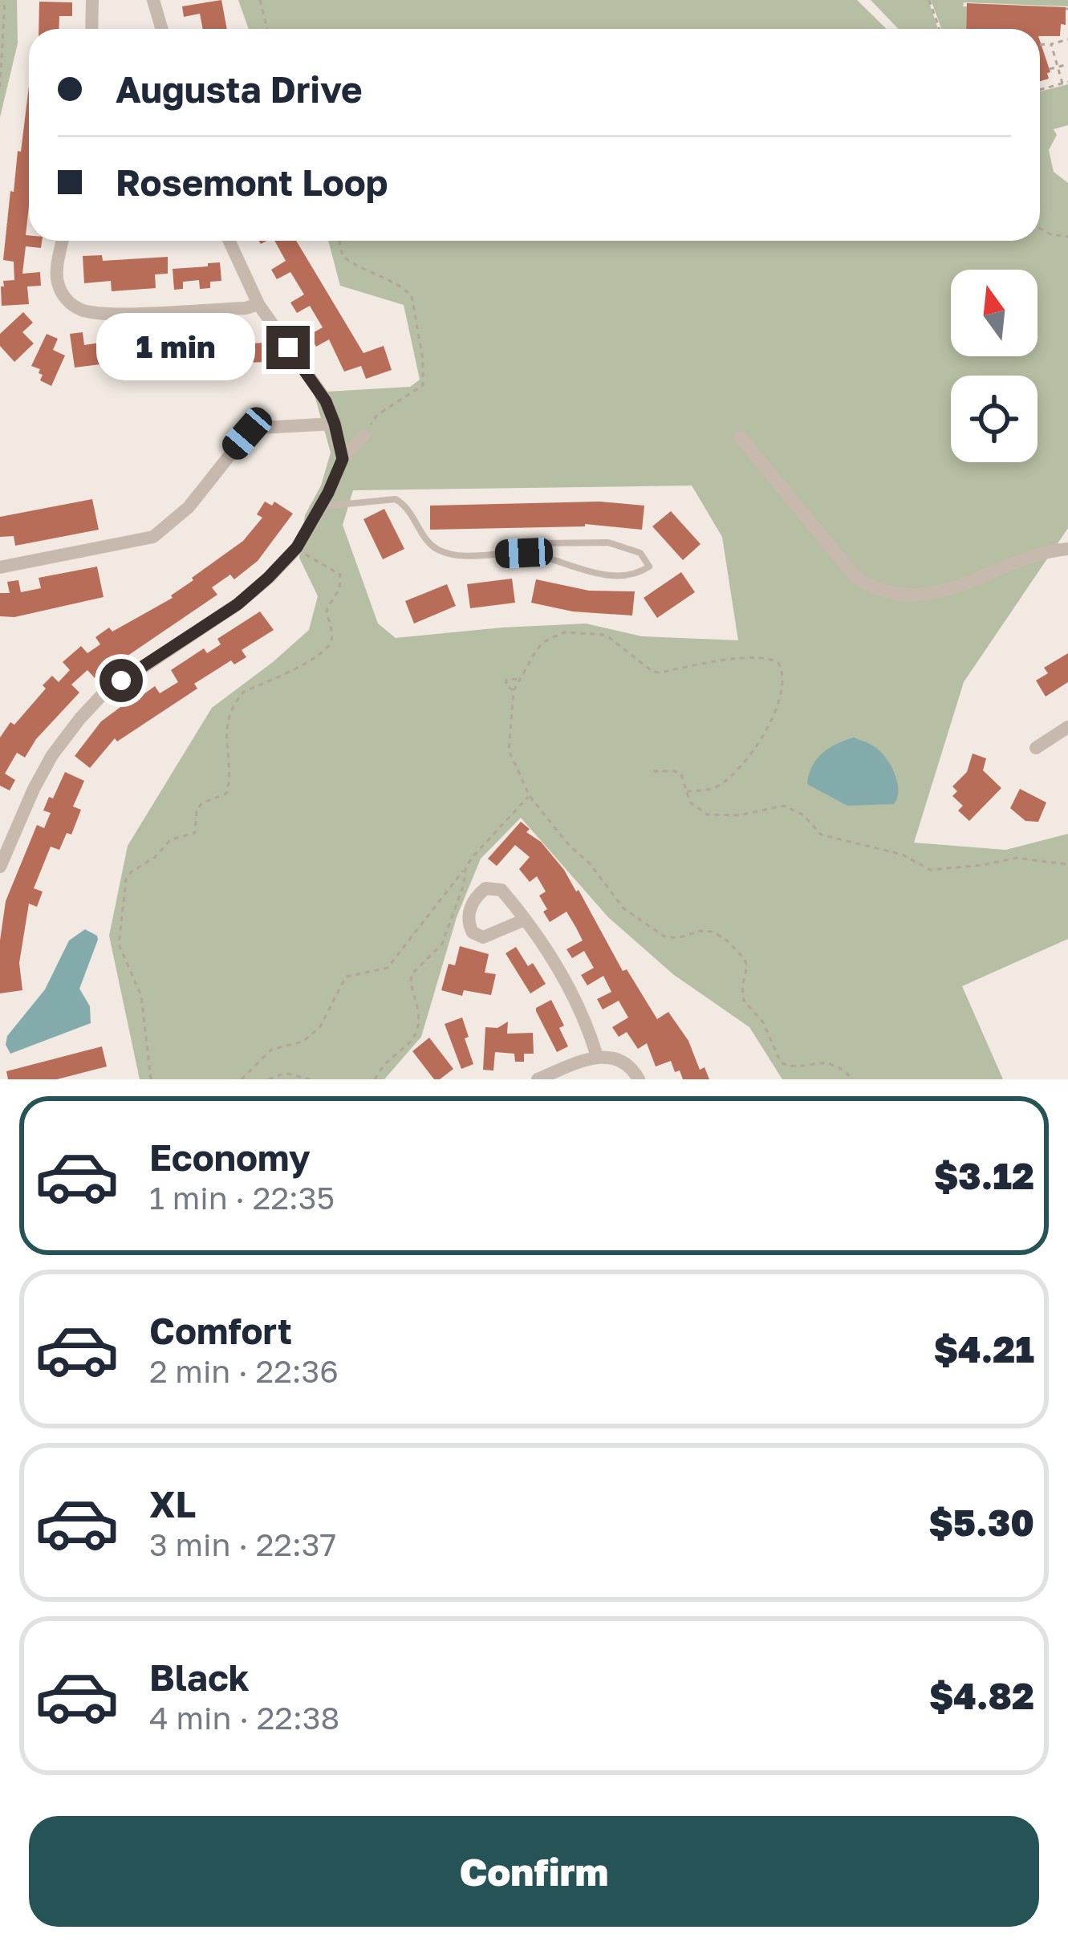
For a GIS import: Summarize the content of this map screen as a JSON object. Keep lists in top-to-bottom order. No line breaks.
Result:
{"north":"top","page":{"banner":["Augusta Drive","Rosemont Loop"],"bubble":"1 min","list":[{"name":"Economy","note":"1 min · 22:35","value":"$3.12"},{"name":"Comfort","note":"2 min · 22:36","value":"$4.21"},{"name":"XL","note":"3 min · 22:37","value":"$5.30"},{"name":"Black","note":"4 min · 22:38","value":"$4.82"}],"buttons":"Confirm"}}
